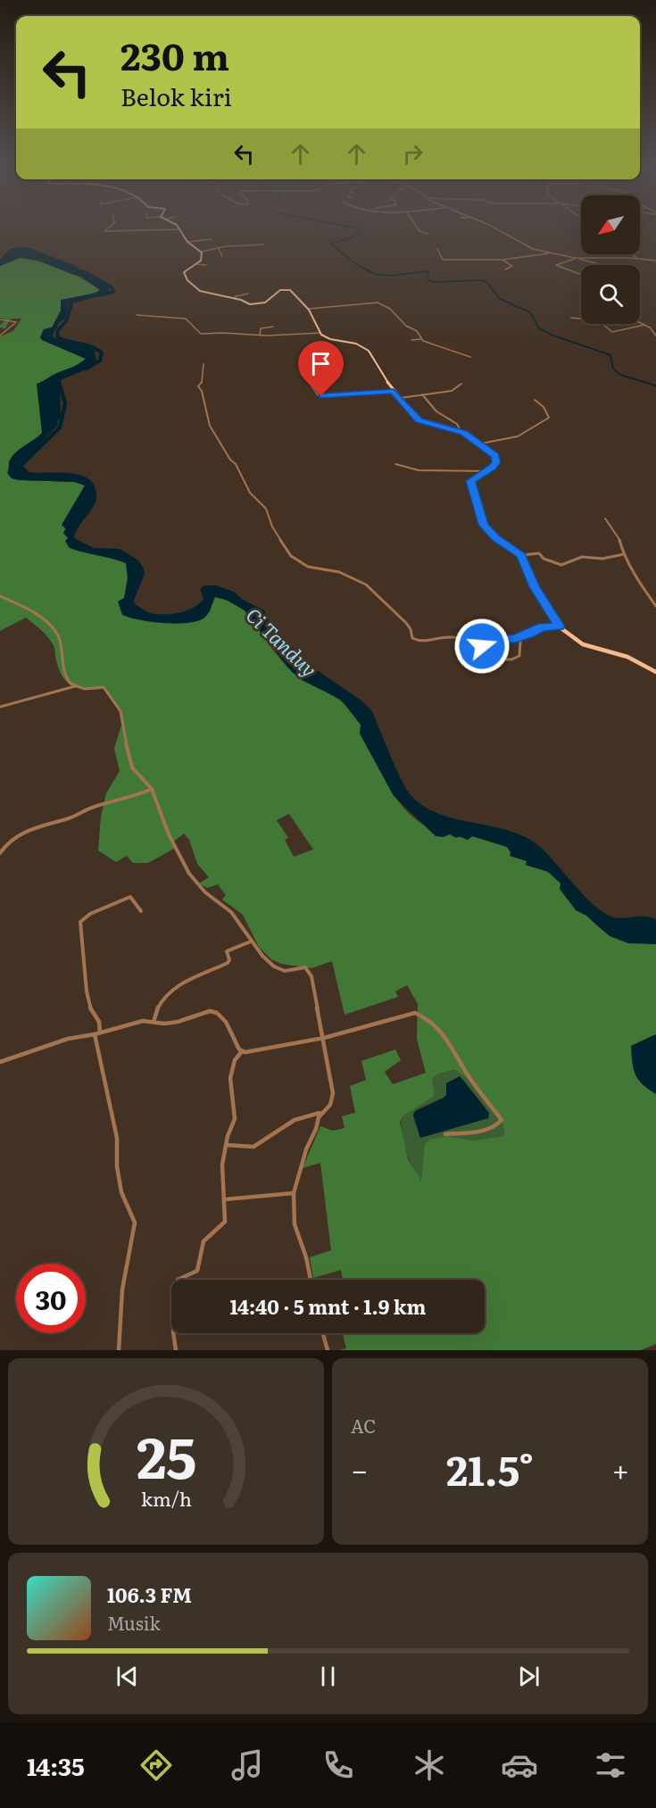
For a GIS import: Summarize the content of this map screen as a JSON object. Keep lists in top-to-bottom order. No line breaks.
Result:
{"water":["Ci Tanduy"],"north":"bottom left","page":{"turn":["230 m","Belok kiri"],"limit":"30","trip":"14:40 · 5 mnt · 1.9 km","tile":"AC","heat":["−","21.5°","+"],"song":["106.3 FM","Musik"],"tabs":"14:35","gauge":["25","km/h"]}}
